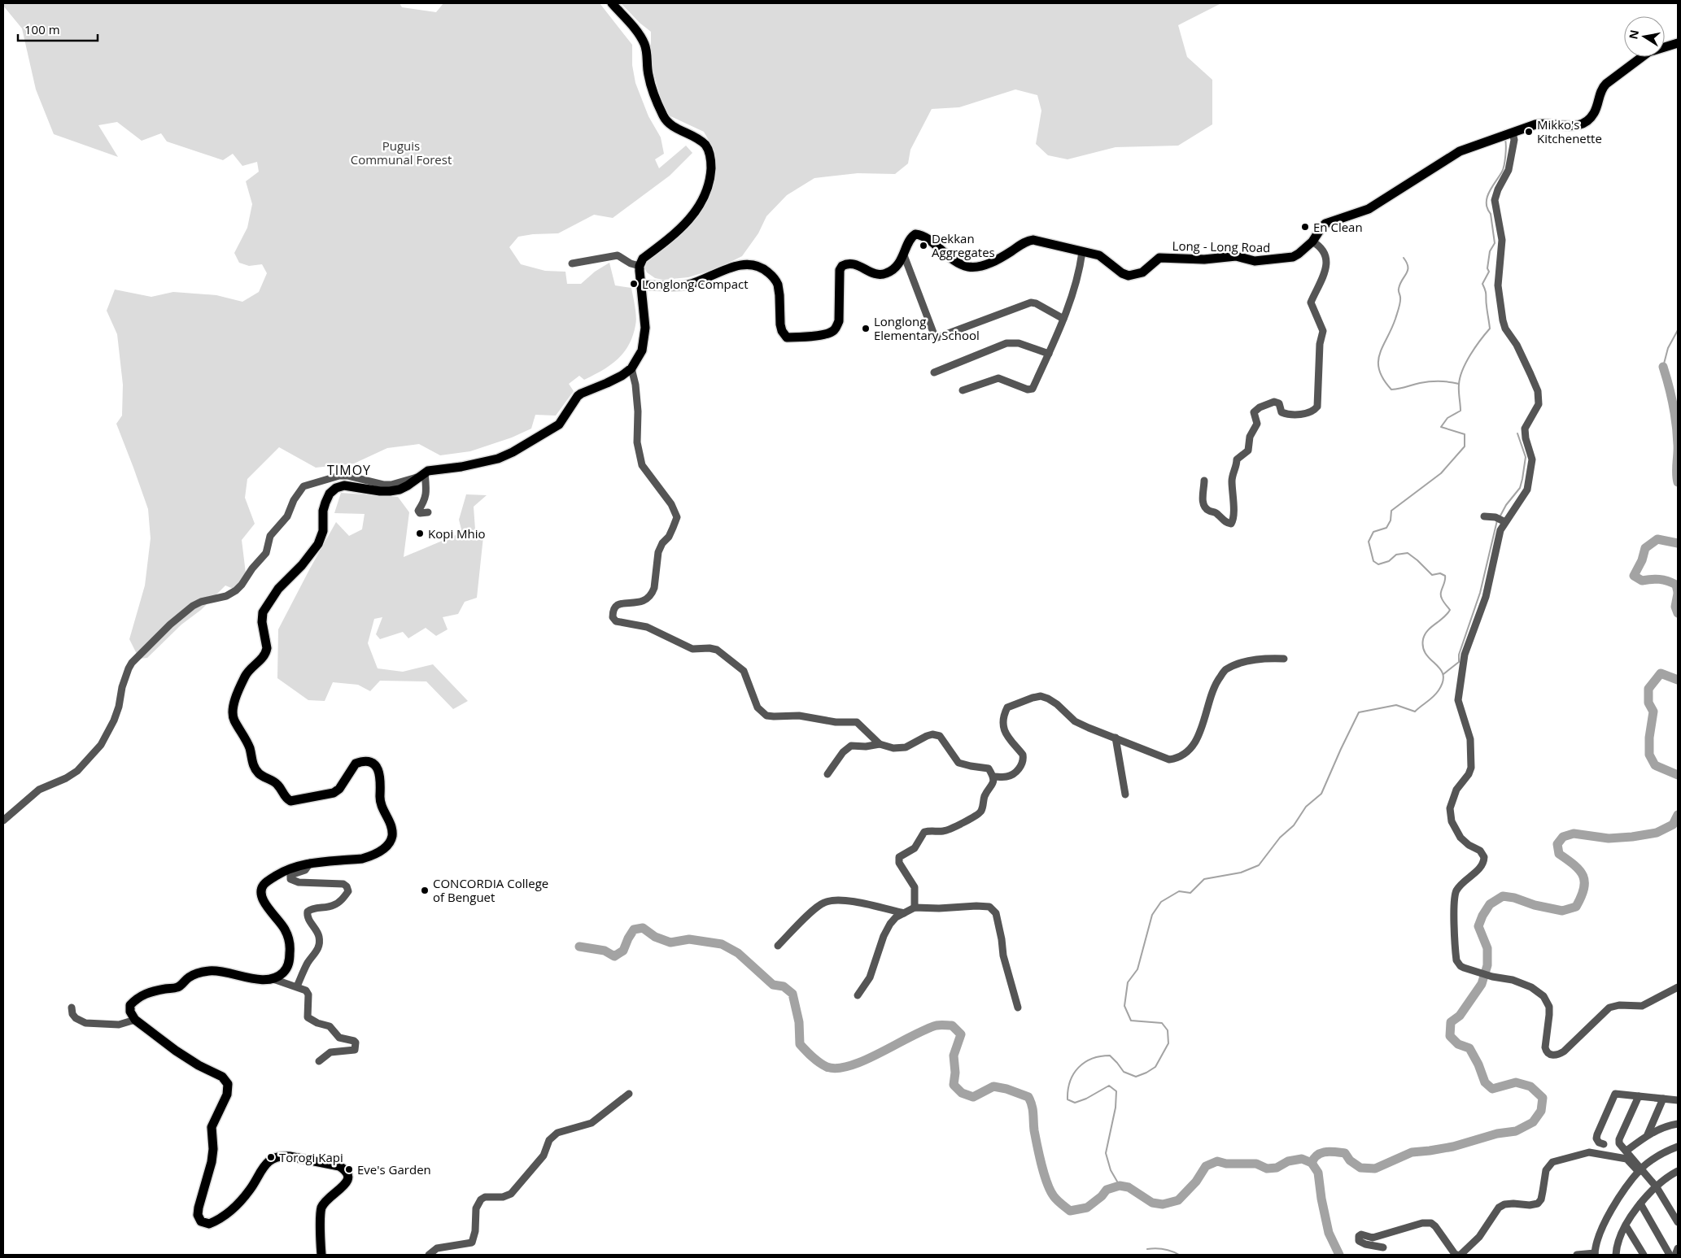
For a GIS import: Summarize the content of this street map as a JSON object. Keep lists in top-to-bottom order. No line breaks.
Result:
{"streets":{"main road":["Long - Long Road"]},"districts":["TIMOY"],"parks":["Puguis Communal Forest"],"places":["Mikko's Kitchenette","En Clean","Dekkan Aggregates","Longlong Compact","Longlong Elementary School","Kopi Mhio","CONCORDIA College of Benguet","Torogi Kapi","Eve's Garden"],"scale_bar":"100 m","north":"left"}
